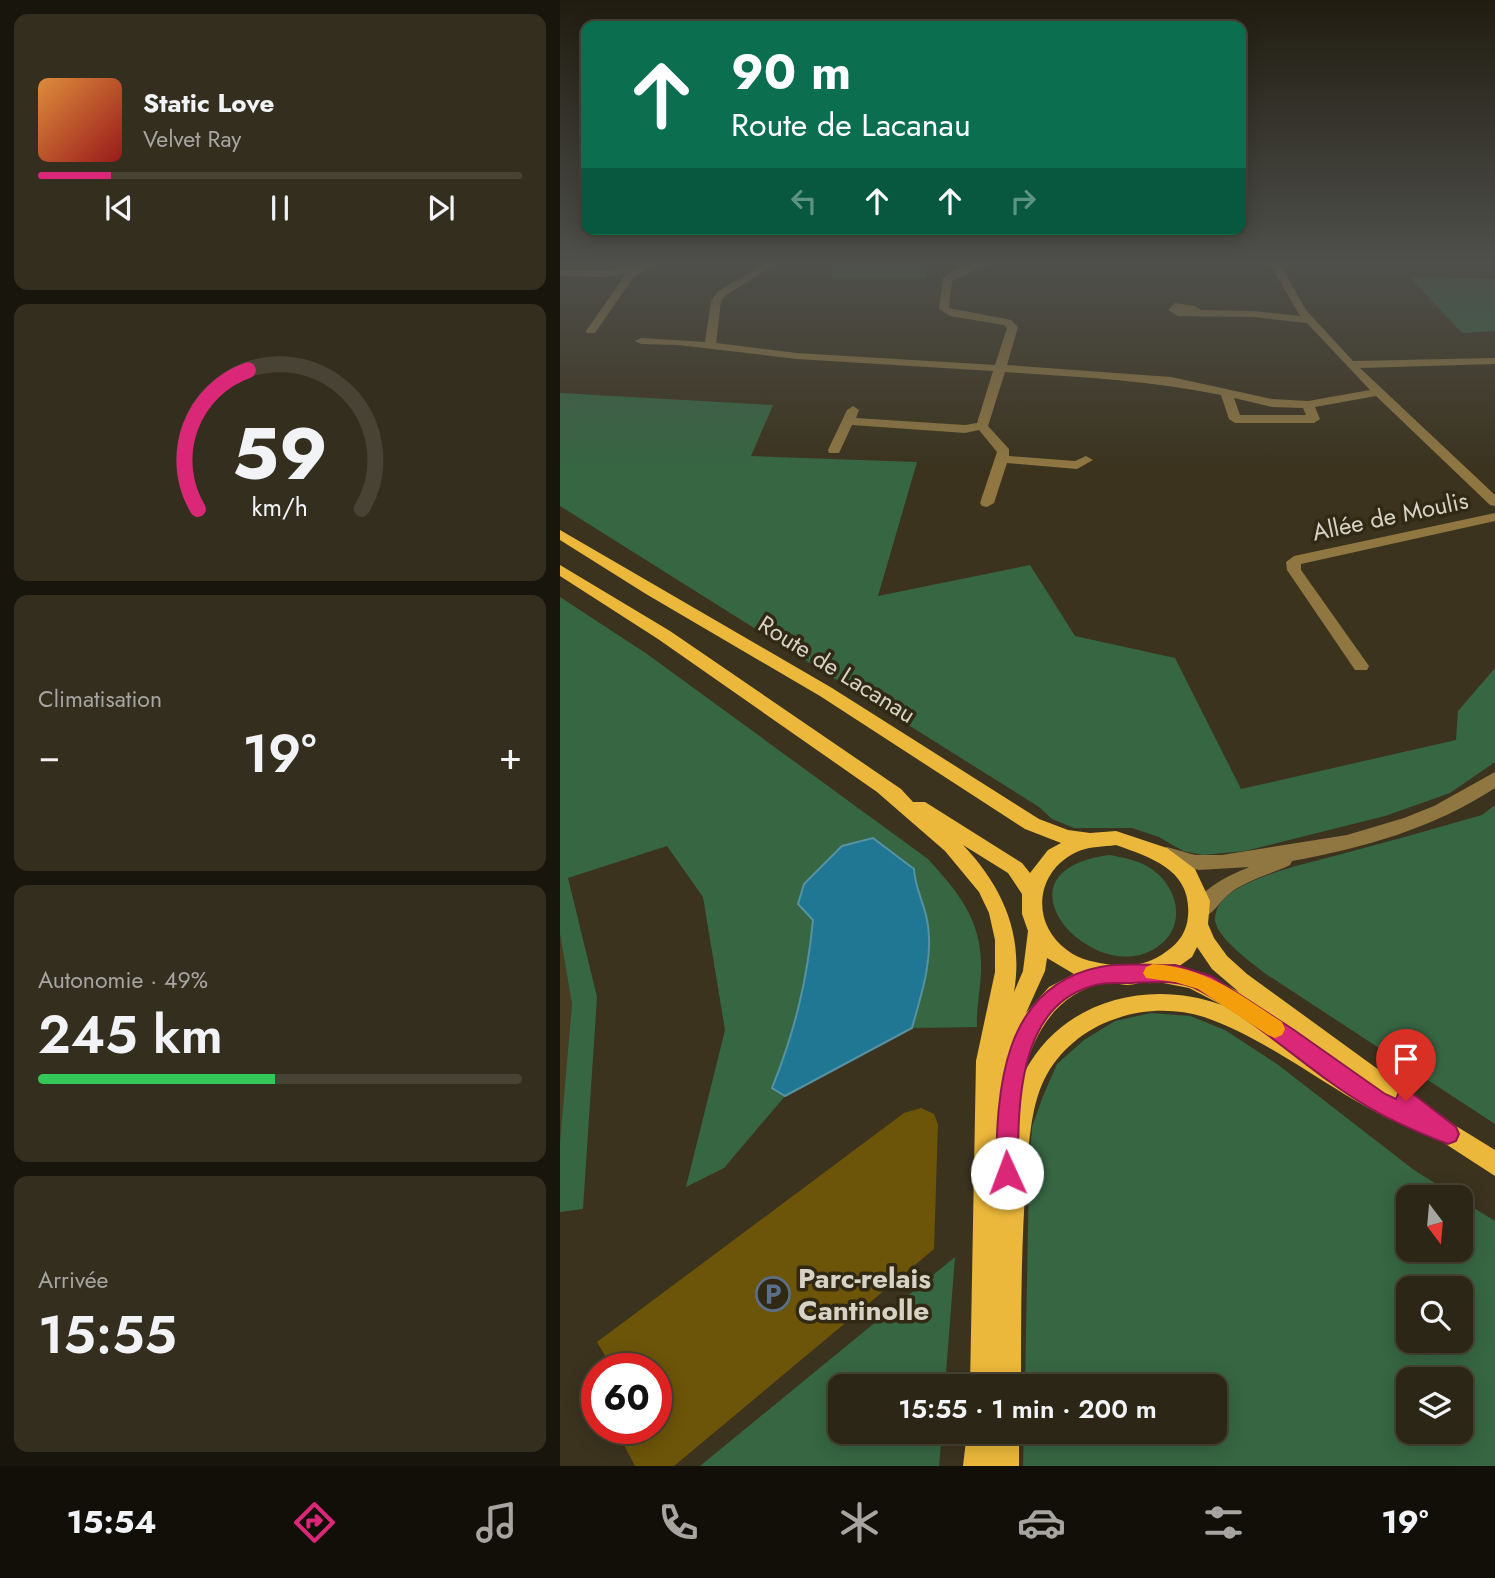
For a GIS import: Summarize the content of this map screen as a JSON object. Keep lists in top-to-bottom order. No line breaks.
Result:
{"streets":{"main road":["Route de Lacanau"],"street":["Allée de Moulis"]},"places":{"parking":["Parc-relais Cantinolle"]},"north":"bottom","page":{"turn":["90 m","Route de Lacanau"],"song":["Static Love","Velvet Ray"],"tile":["Climatisation",["Autonomie · 49%","245 km"],["Arrivée","15:55"]],"heat":["−","19°","+"],"limit":"60","trip":"15:55 · 1 min · 200 m","tabs":["15:54","19°"],"gauge":["59","km/h"]}}
